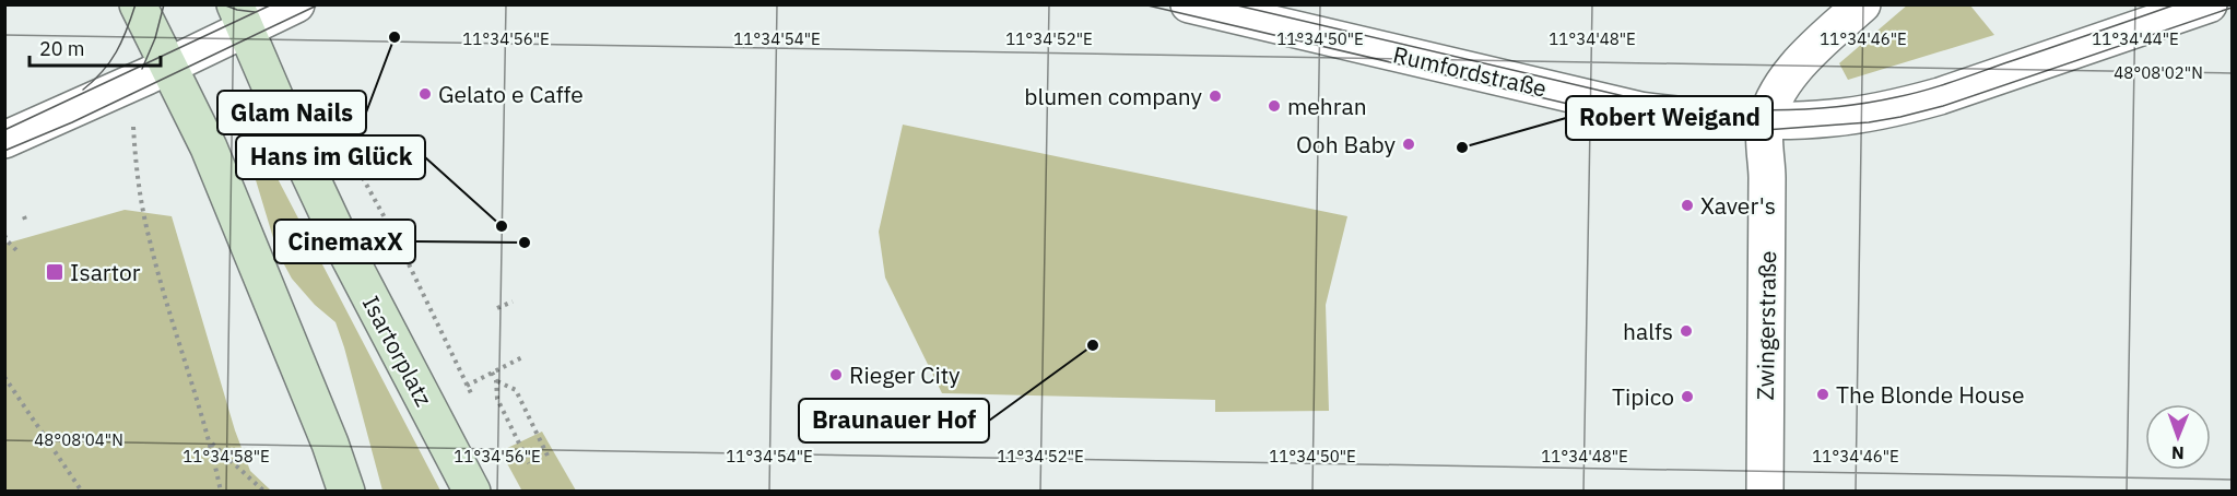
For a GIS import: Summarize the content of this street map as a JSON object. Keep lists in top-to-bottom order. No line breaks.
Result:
{"streets":{"main road":["Isartorplatz"],"street":["Rumfordstraße","Zwingerstraße"]},"crossings":[["Rumfordstraße","Zwingerstraße"]],"places":{"other":["Glam Nails","Gelato e Caffe","blumen company","mehran","Ooh Baby","Robert Weigand","Xaver's","Hans im Glück","CinemaxX","halfs","Braunauer Hof","Rieger City","The Blonde House","Tipico"],"transit":["Isartor"]},"scale_bar":"20 m","north":"bottom","coordinates":["11°34'56\"E","11°34'54\"E","11°34'52\"E","11°34'50\"E","11°34'48\"E","11°34'46\"E","11°34'44\"E","48°08'02\"N","48°08'04\"N","11°34'58\"E"]}
